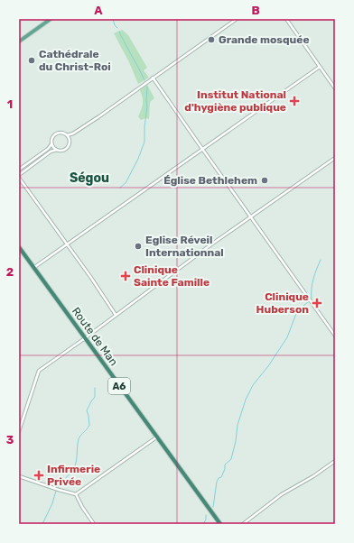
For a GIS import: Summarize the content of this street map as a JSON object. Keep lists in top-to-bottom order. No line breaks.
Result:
{"streets":{"highway":["Route de Man","A6"]},"districts":["Ségou"],"places":{"other":["Grande mosquée","Cathédrale du Christ-Roi","Église Bethlehem","Eglise Réveil Internationnal"],"health":["Institut National d'hygiène publique","Clinique Sainte Famille","Clinique Huberson","Infirmerie Privée"]},"grid":{"columns":["A","B"],"rows":["1","2","3"]}}
